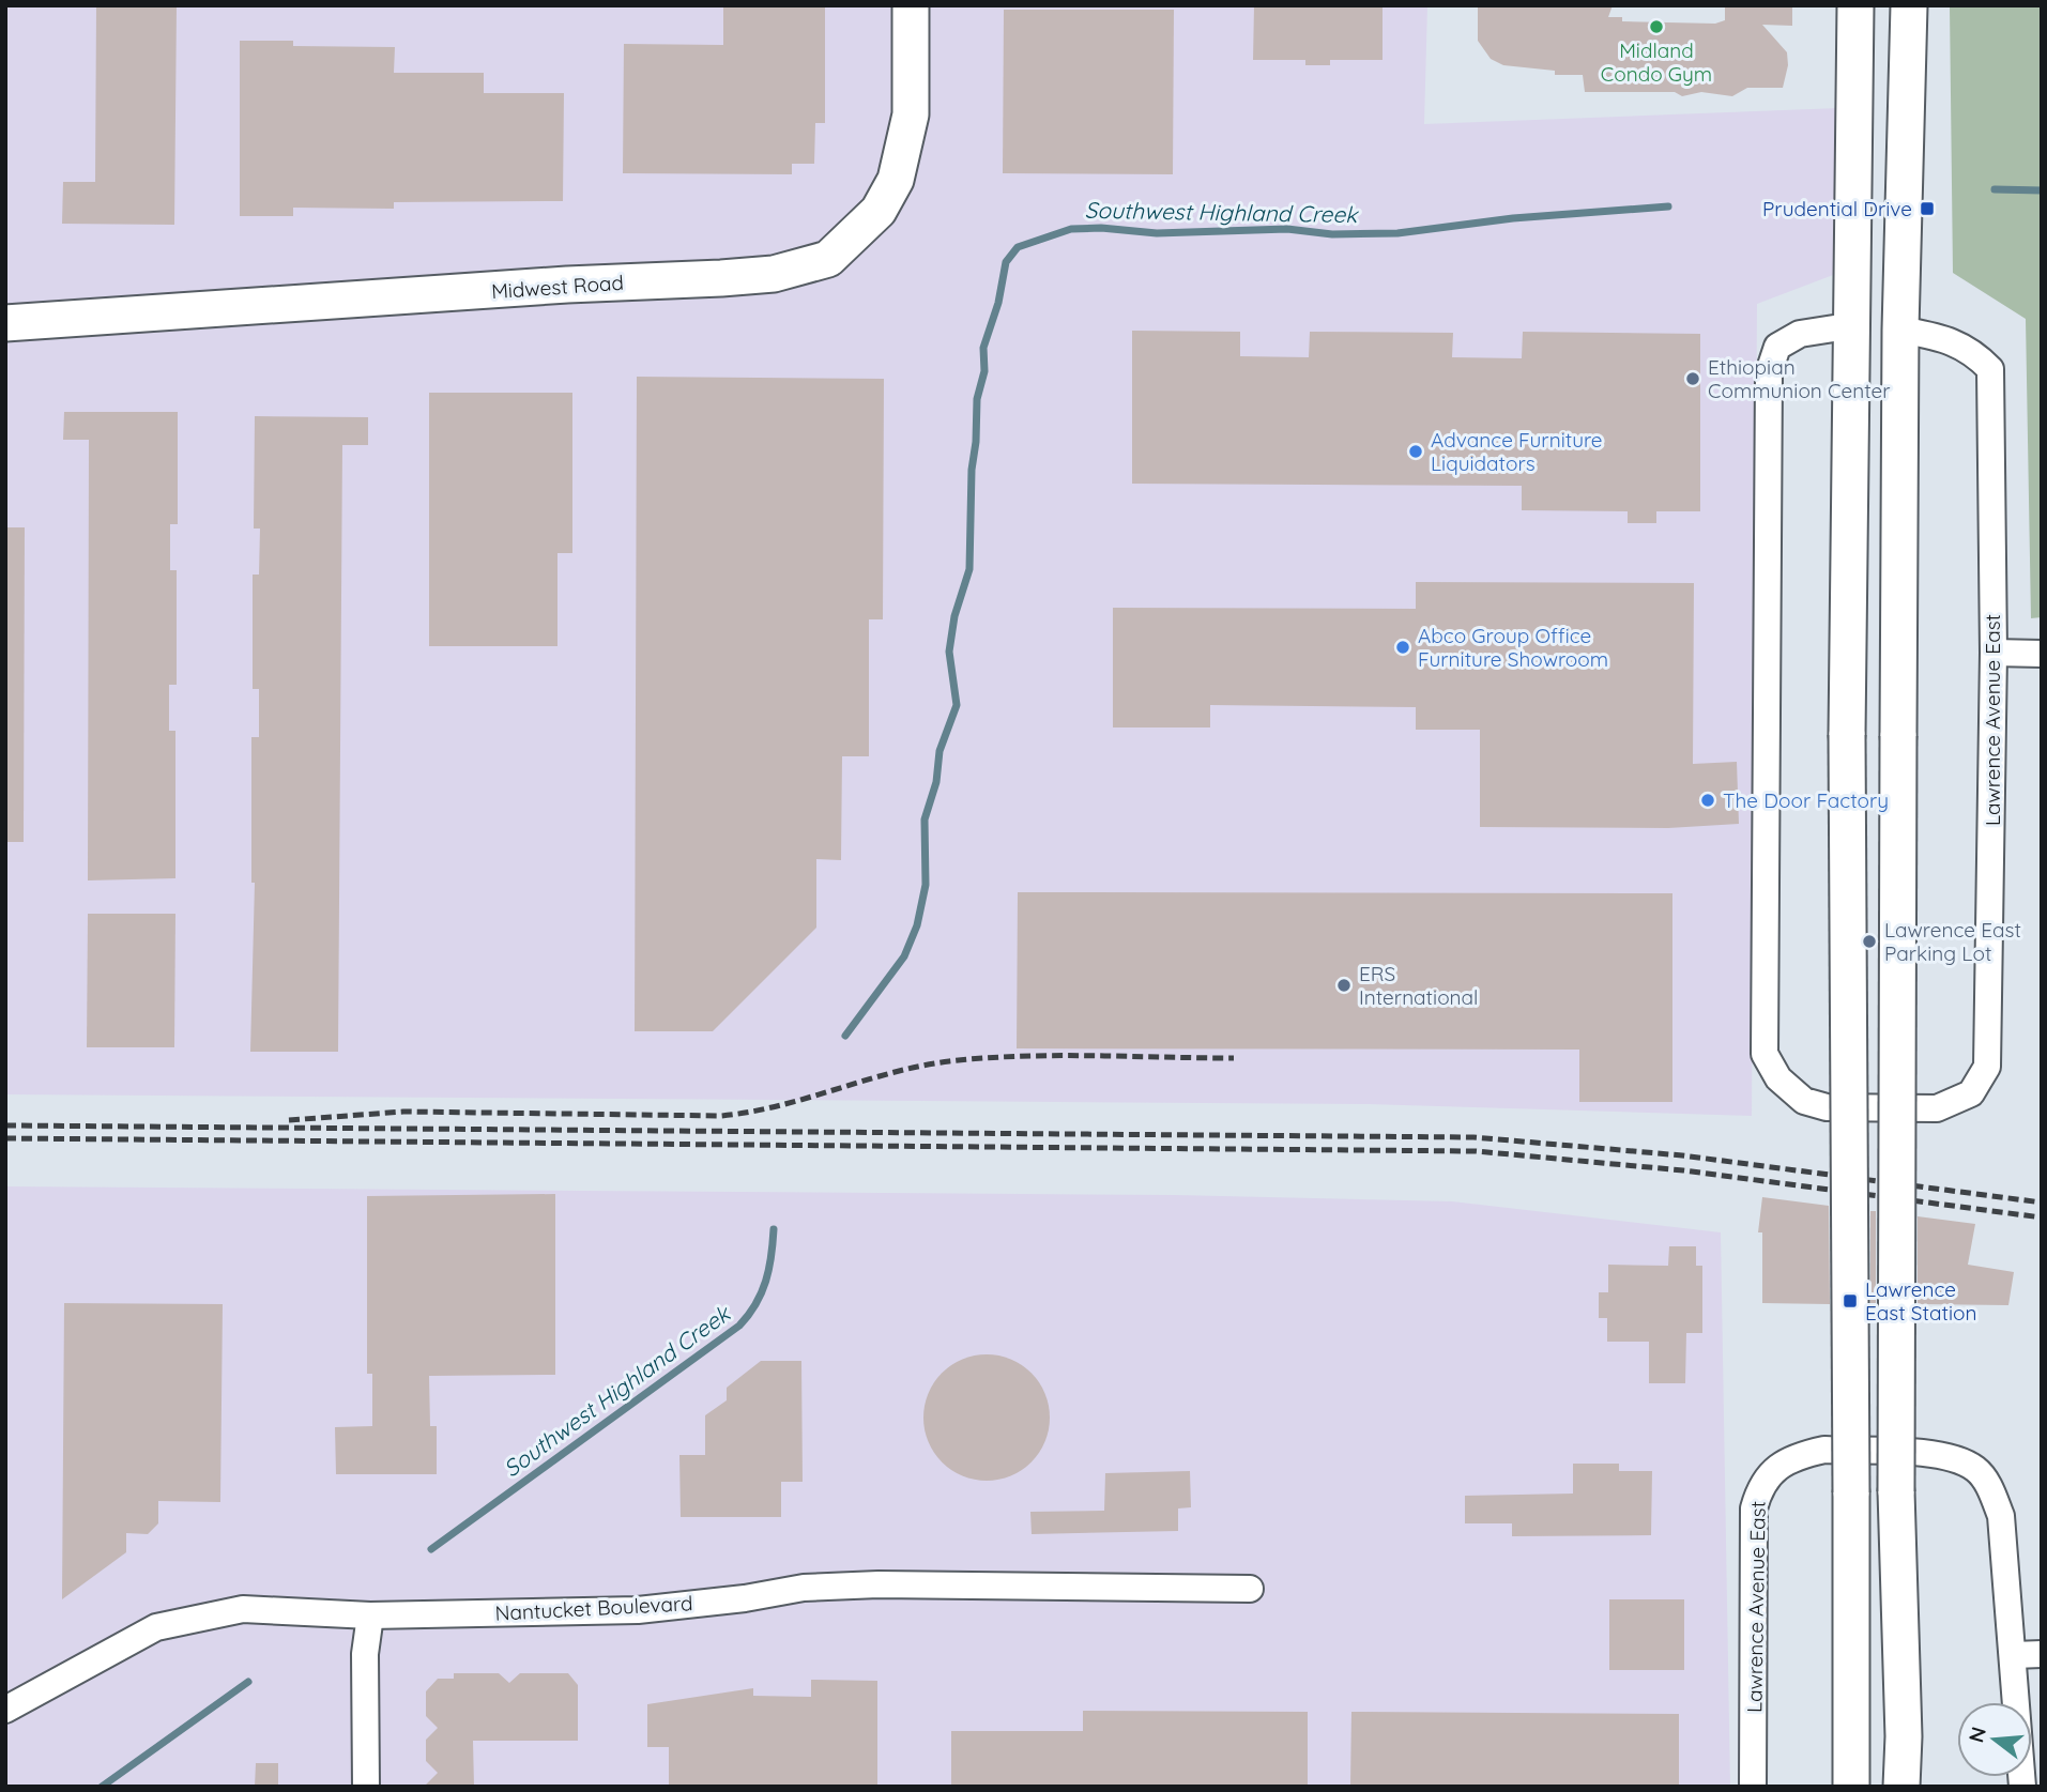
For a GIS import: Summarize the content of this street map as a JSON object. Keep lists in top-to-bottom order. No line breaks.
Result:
{"streets":{"main road":["Midwest Road"],"street":["Lawrence Avenue East","Nantucket Boulevard"]},"water":["Southwest Highland Creek"],"places":{"other":["Midland Condo Gym","Ethiopian Communion Center","Advance Furniture Liquidators","Abco Group Office Furniture Showroom","The Door Factory","Lawrence East Parking Lot","ERS International"],"transit":["Prudential Drive","Lawrence East Station"]},"north":"left"}
